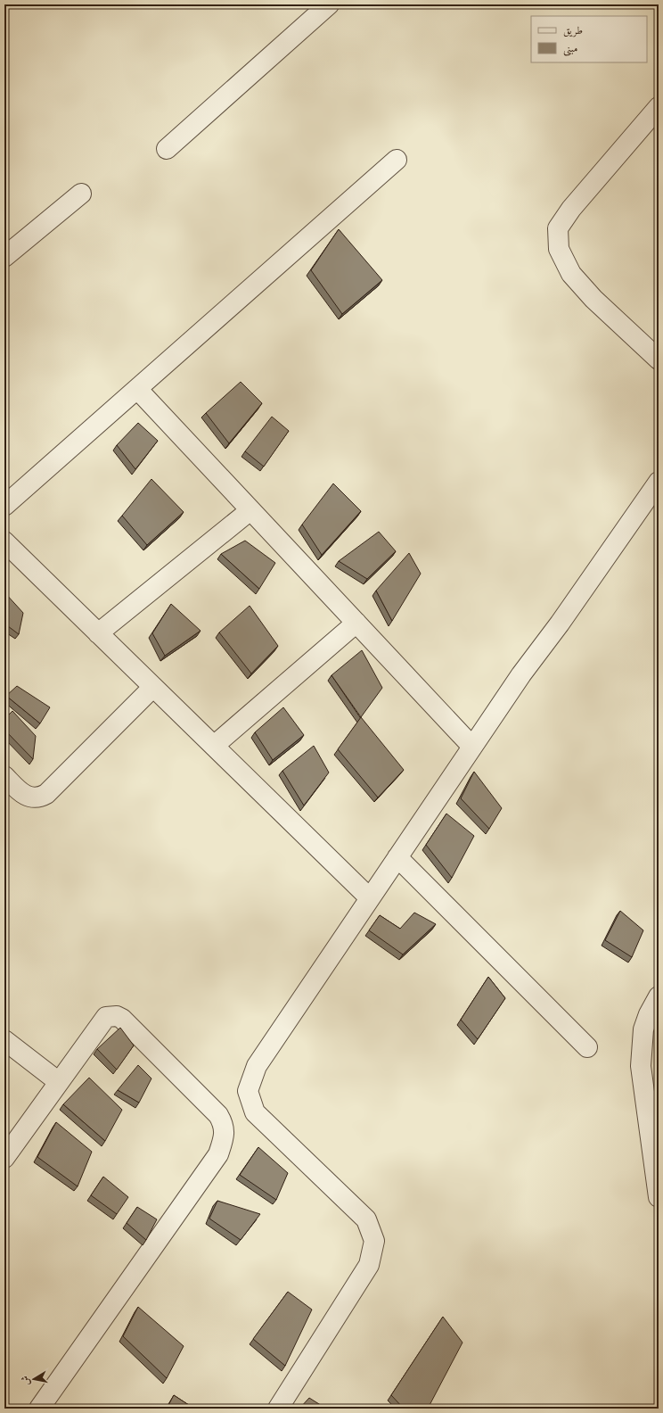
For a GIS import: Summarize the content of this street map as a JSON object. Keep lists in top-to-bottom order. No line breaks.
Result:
{"legend":["طريق","مبنى"],"north":"left"}
